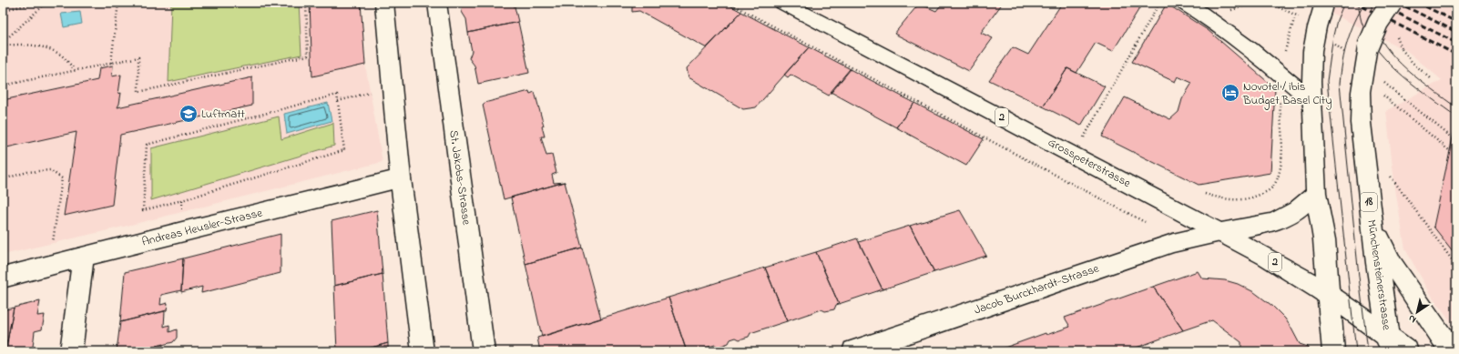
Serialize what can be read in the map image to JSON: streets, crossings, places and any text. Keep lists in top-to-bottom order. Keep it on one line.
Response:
{"streets":{"main road":["2","Grosspeterstrasse","St. Jakobs-Strasse","18","Andreas Heusler-Strasse","Münchensteinerstrasse","Jacob Burckhardt-Strasse"]},"crossings":[["2","Grosspeterstrasse"],["2","Münchensteinerstrasse"],["Grosspeterstrasse","Münchensteinerstrasse"],["Grosspeterstrasse","Jacob Burckhardt-Strasse"]],"places":{"hotel":["Novotel / ibis Budget Basel City"],"school or university":["Luftmatt"]},"north":"bottom left"}
